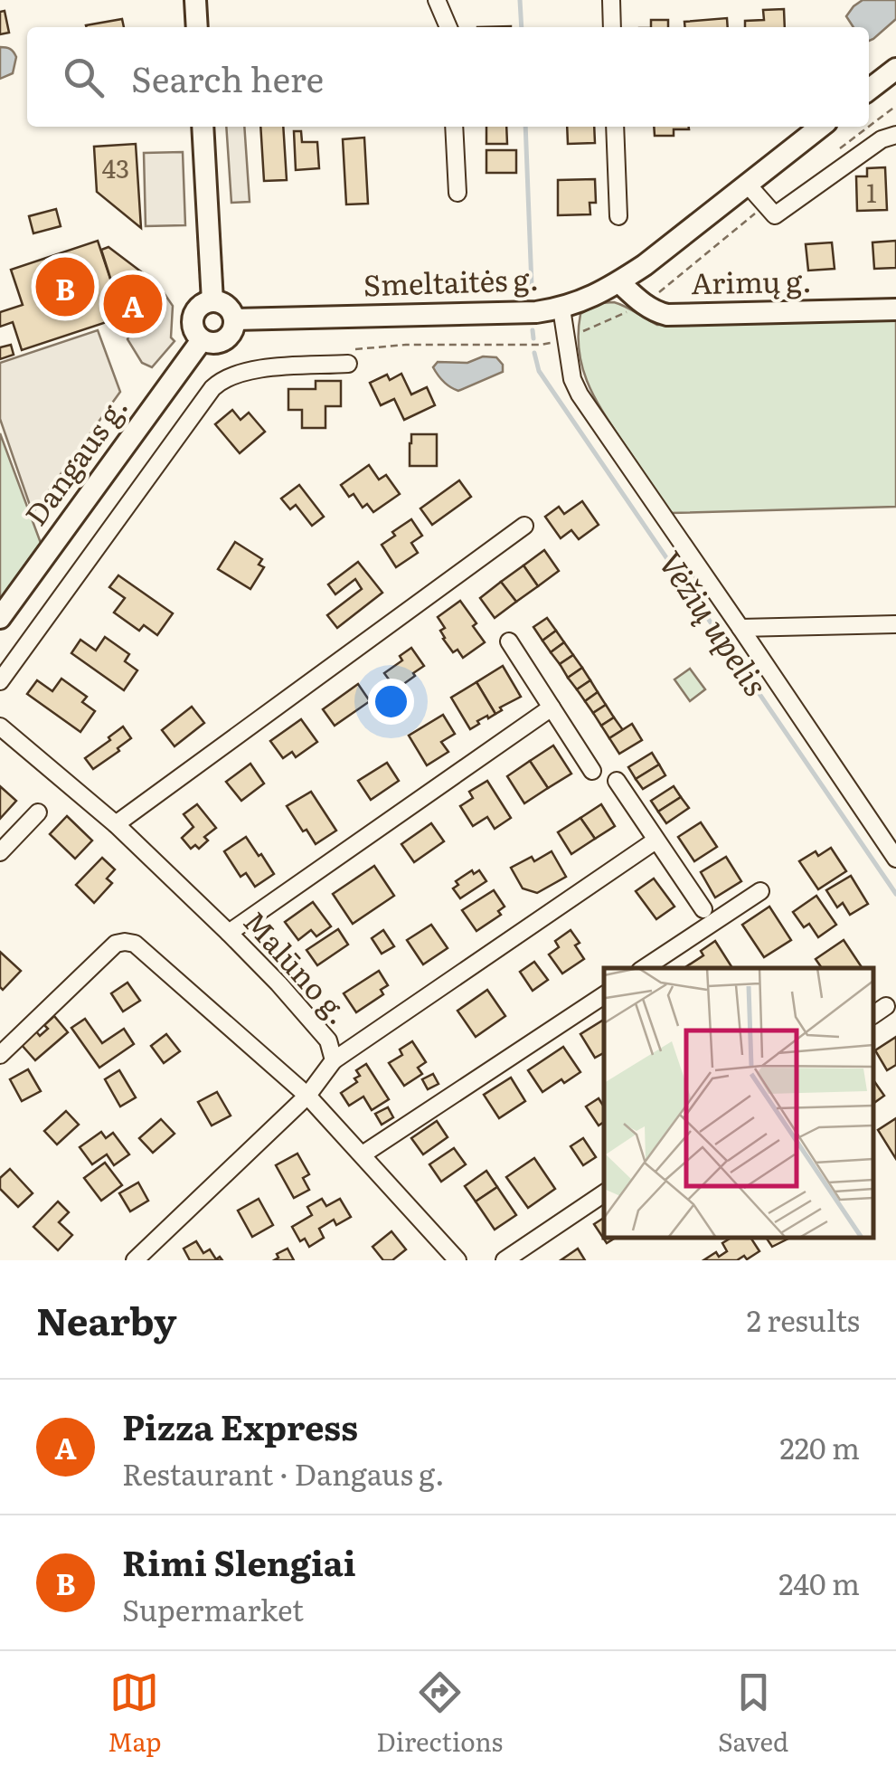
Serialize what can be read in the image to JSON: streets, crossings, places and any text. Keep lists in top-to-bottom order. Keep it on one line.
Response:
{"streets":{"main road":["Smeltaitės g.","Arimų g.","Dangaus g."],"street":["Malūno g."]},"crossings":[["Smeltaitės g.","Arimų g."],["Smeltaitės g.","Dangaus g."]],"water":["Vėžių upelis"],"house_numbers":["43","1"],"page":{"search":"Search here","pins":["B","A"],"heading":["Nearby","2 results"],"list":[{"mark":"A","name":"Pizza Express","note":"Restaurant · Dangaus g.","value":"220 m"},{"mark":"B","name":"Rimi Slengiai","note":"Supermarket","value":"240 m"}],"nav":["Map","Directions","Saved"]}}
